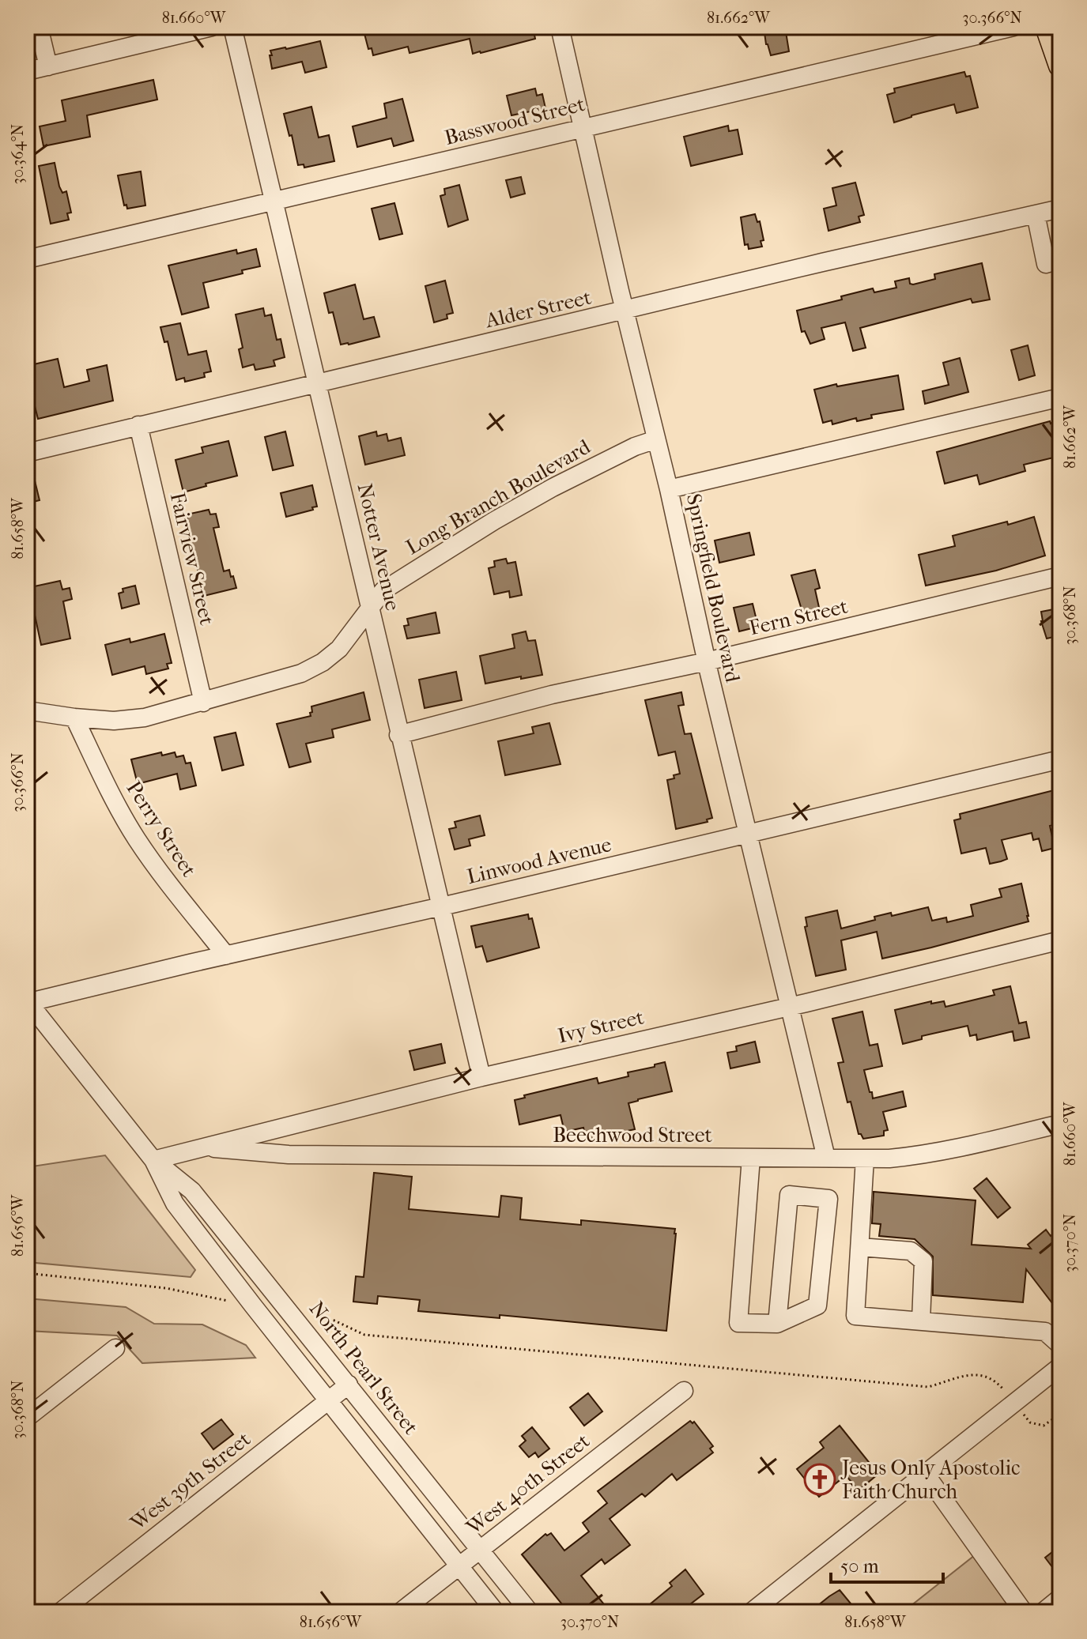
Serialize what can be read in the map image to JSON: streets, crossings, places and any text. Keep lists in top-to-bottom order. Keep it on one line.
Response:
{"streets":{"street":["Basswood Street","Alder Street","Long Branch Boulevard","Notter Avenue","Fairview Street","Springfield Boulevard","Fern Street","Perry Street","Linwood Avenue","Ivy Street","Beechwood Street","North Pearl Street","West 39th Street","West 40th Street"]},"crossings":[["Basswood Street","Notter Avenue"],["Basswood Street","Springfield Boulevard"],["Alder Street","Notter Avenue"],["Alder Street","Fairview Street"],["Alder Street","Springfield Boulevard"],["Long Branch Boulevard","Notter Avenue"],["Long Branch Boulevard","Fairview Street"],["Long Branch Boulevard","Springfield Boulevard"],["Long Branch Boulevard","Perry Street"],["Notter Avenue","Fern Street"],["Notter Avenue","Linwood Avenue"],["Notter Avenue","Ivy Street"],["Springfield Boulevard","Fern Street"],["Springfield Boulevard","Linwood Avenue"],["Springfield Boulevard","Ivy Street"],["Springfield Boulevard","Beechwood Street"],["Perry Street","Linwood Avenue"],["Linwood Avenue","North Pearl Street"],["Ivy Street","Beechwood Street"],["Ivy Street","North Pearl Street"],["North Pearl Street","West 39th Street"],["North Pearl Street","West 40th Street"]],"places":{"church":["Jesus Only Apostolic Faith Church"]},"scale_bar":"50 m","coordinates":["81.660°W","81.662°W","30.366°N","30.364°N","81.658°W","30.368°N","81.656°W","30.370°N"]}
